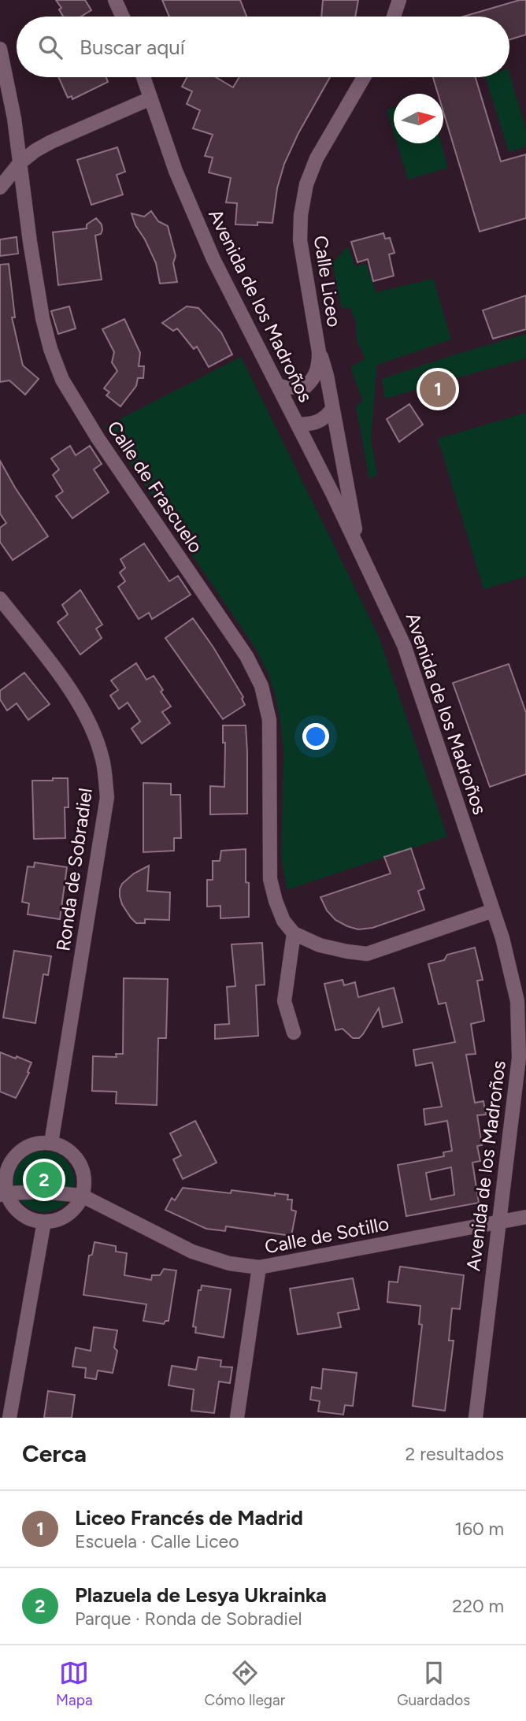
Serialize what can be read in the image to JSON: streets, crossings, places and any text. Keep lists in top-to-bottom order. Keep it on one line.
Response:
{"streets":{"street":["Calle Liceo","Avenida de los Madroños","Calle de Frascuelo","Ronda de Sobradiel","Calle de Sotillo"]},"crossings":[["Calle Liceo","Avenida de los Madroños"],["Avenida de los Madroños","Calle de Sotillo"]],"north":"right","page":{"search":"Buscar aquí","pins":["1","2"],"heading":["Cerca","2 resultados"],"list":[{"mark":"1","name":"Liceo Francés de Madrid","note":"Escuela · Calle Liceo","value":"160 m"},{"mark":"2","name":"Plazuela de Lesya Ukrainka","note":"Parque · Ronda de Sobradiel","value":"220 m"}],"nav":["Mapa","Cómo llegar","Guardados"]}}
